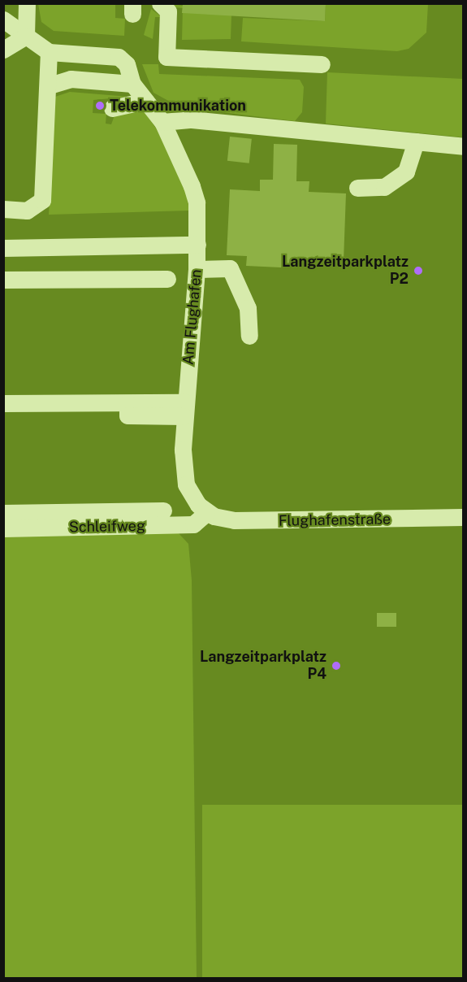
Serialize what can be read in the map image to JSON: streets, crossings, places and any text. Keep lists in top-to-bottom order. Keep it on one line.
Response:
{"streets":{"street":["Am Flughafen","Flughafenstraße","Schleifweg"]},"crossings":[["Am Flughafen","Flughafenstraße"],["Am Flughafen","Schleifweg"],["Flughafenstraße","Schleifweg"]],"places":["Telekommunikation","Langzeitparkplatz P2","Langzeitparkplatz P4"]}
